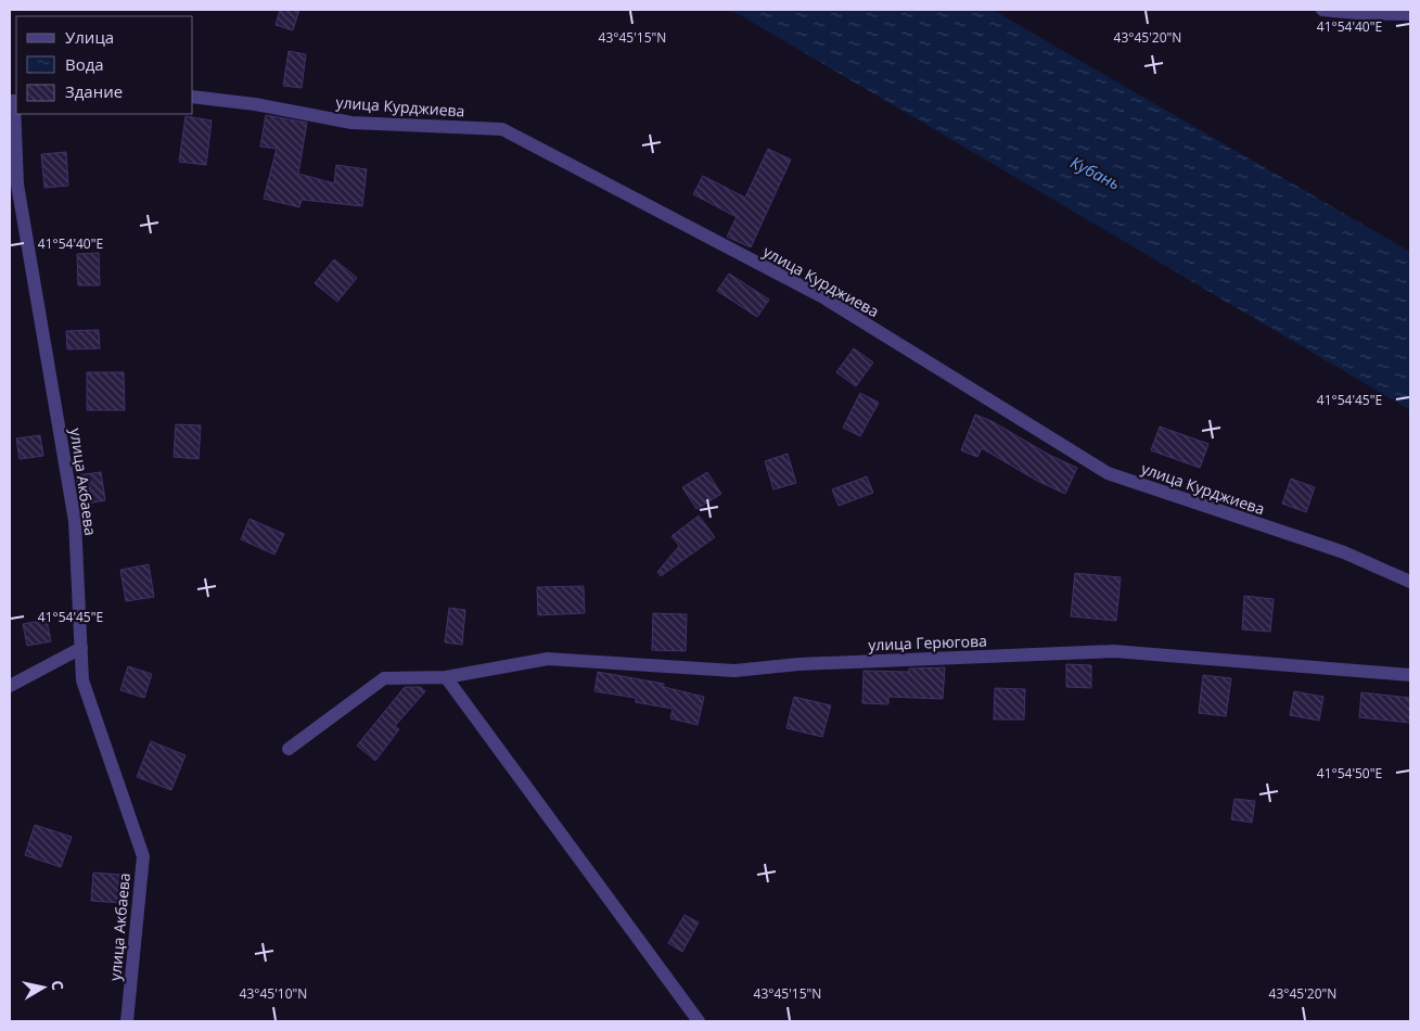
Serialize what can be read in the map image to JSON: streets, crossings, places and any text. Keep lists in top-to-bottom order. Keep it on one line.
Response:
{"streets":{"street":["улица Курджиева","улица Акбаева","улица Герюгова"]},"water":["Кубань"],"legend":["Улица","Вода","Здание"],"north":"right","coordinates":["41°54'40\"E","43°45'15\"N","43°45'20\"N","41°54'45\"E","41°54'50\"E","43°45'10\"N"]}
